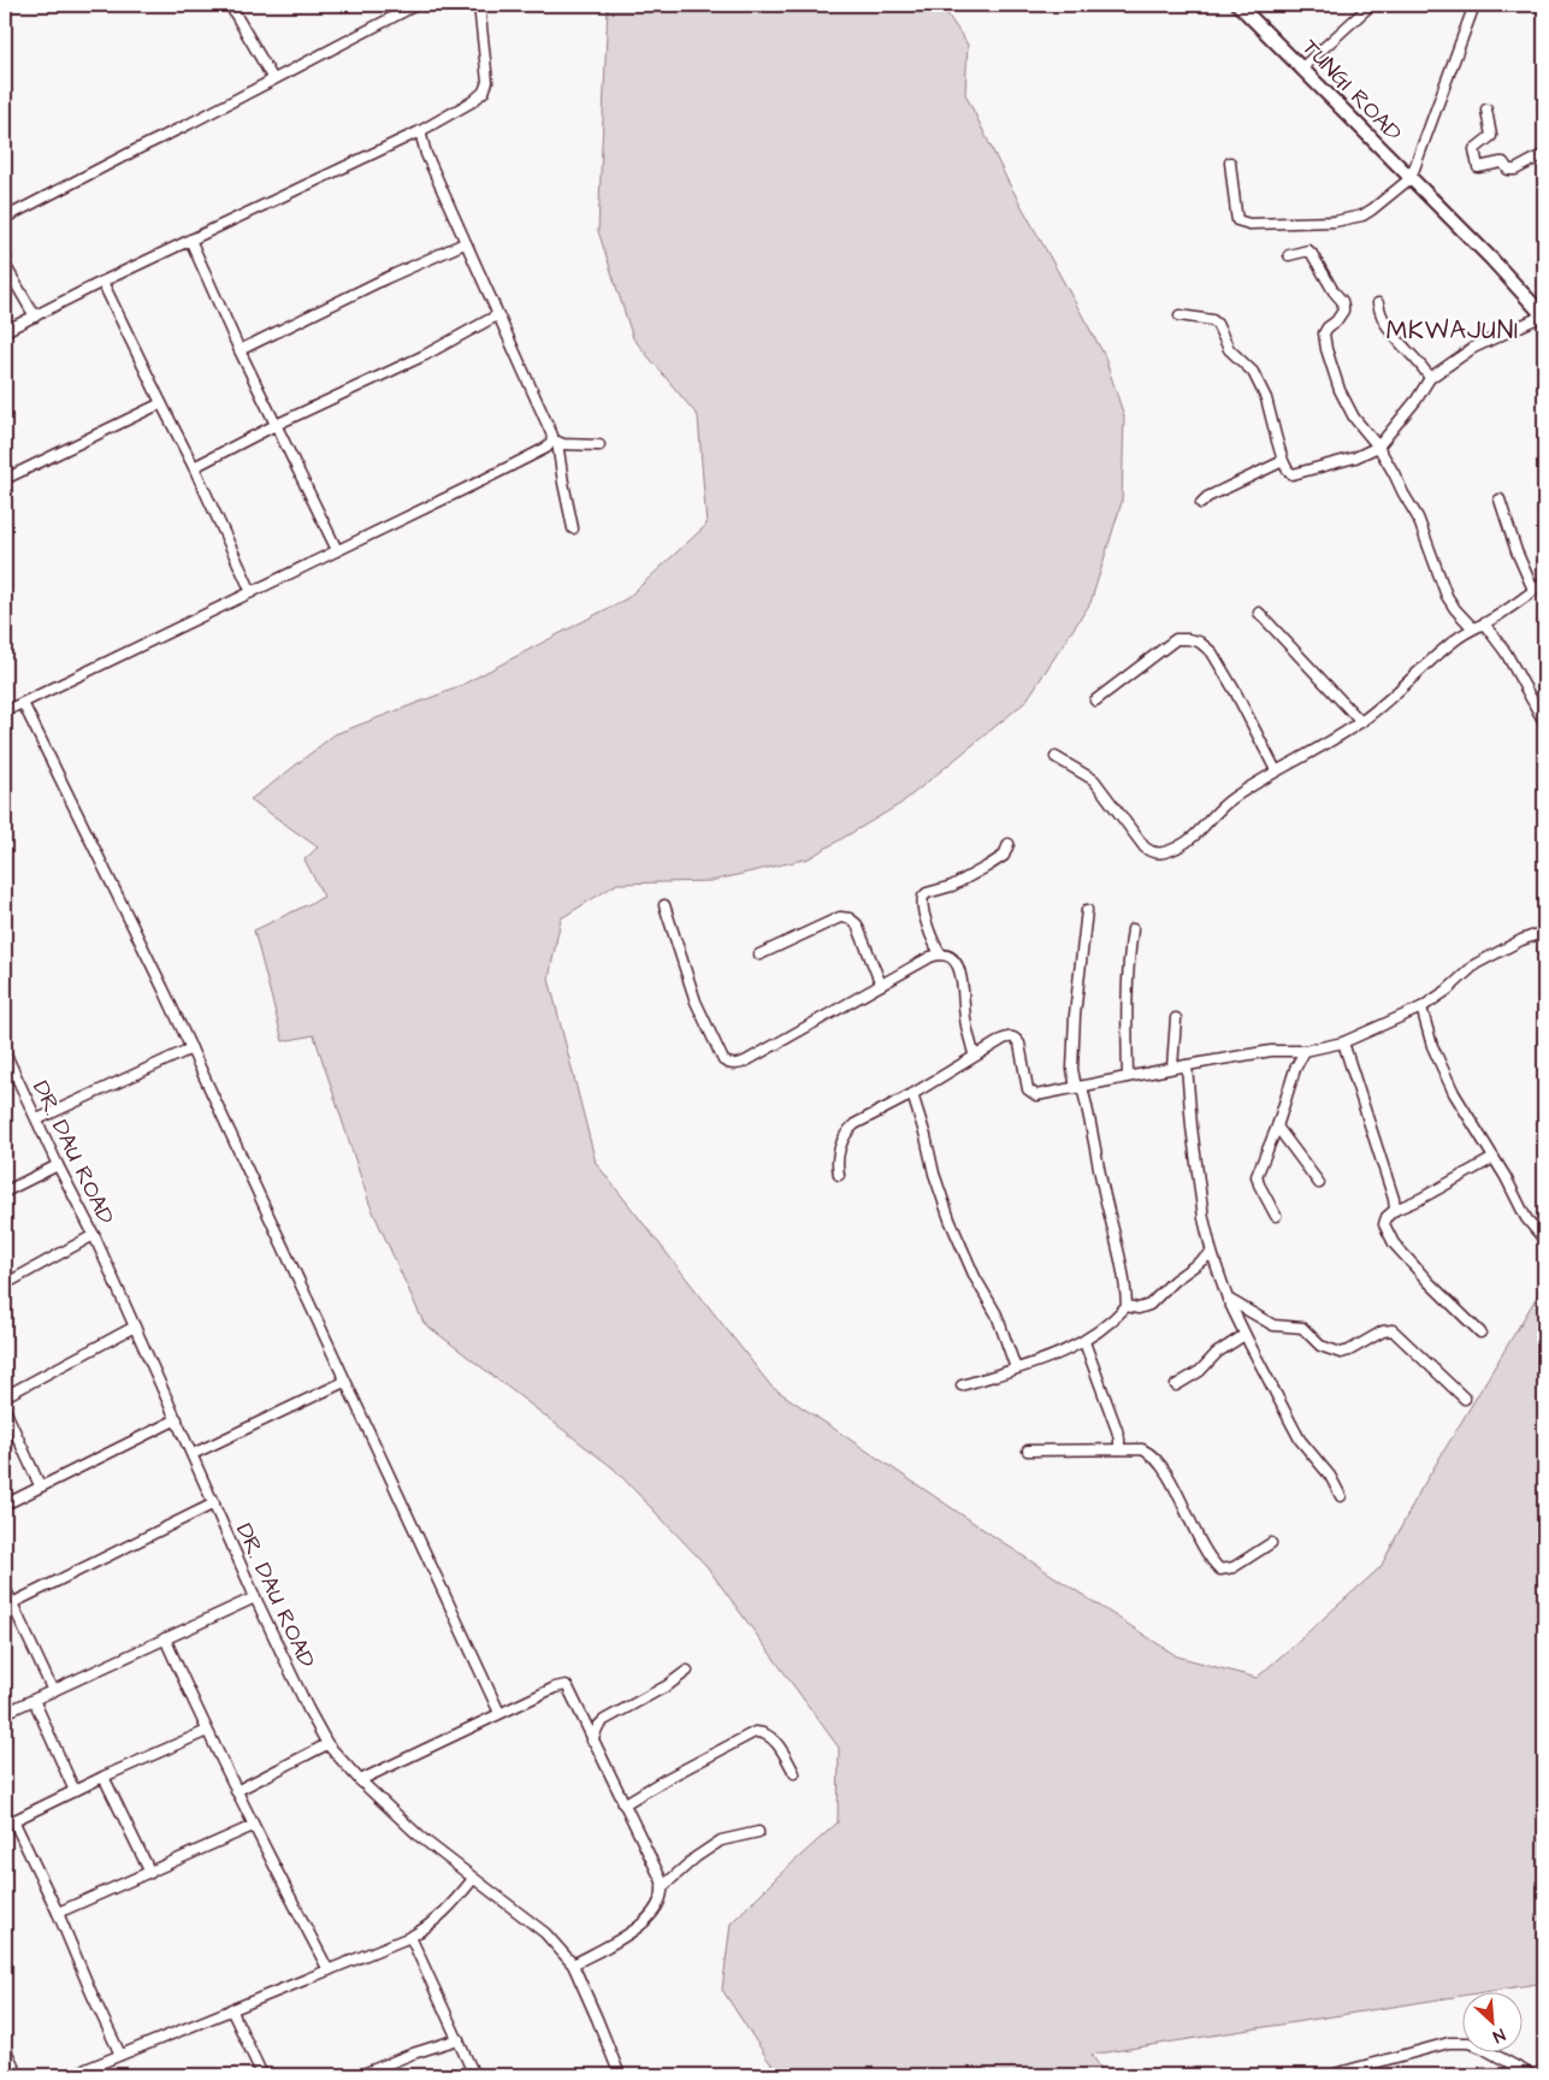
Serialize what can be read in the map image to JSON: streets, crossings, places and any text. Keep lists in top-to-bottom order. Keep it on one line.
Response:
{"streets":{"main road":["TUNGI ROAD"],"street":["DR. DAU ROAD"]},"districts":["MKWAJUNI"],"north":"bottom right"}
